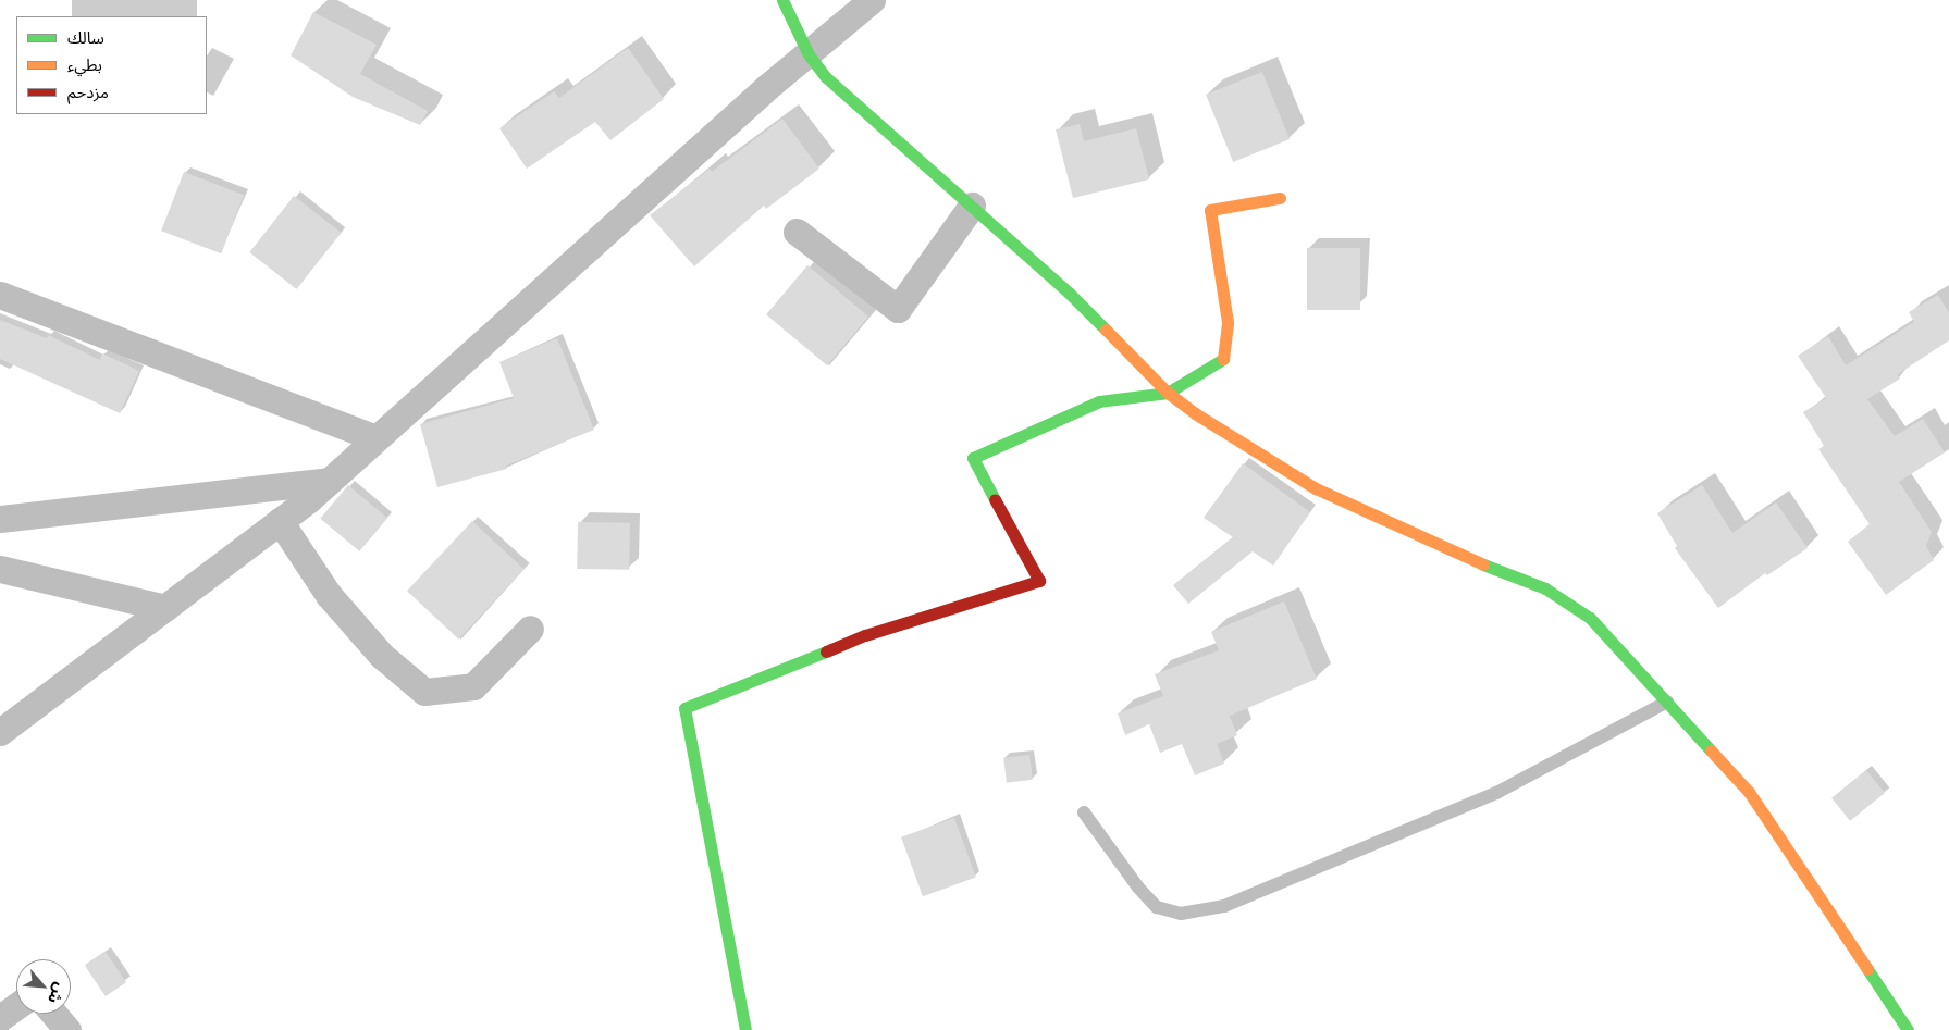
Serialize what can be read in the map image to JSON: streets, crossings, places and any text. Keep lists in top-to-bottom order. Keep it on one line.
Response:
{"legend":["سالك","بطيء","مزدحم"],"north":"bottom right"}
